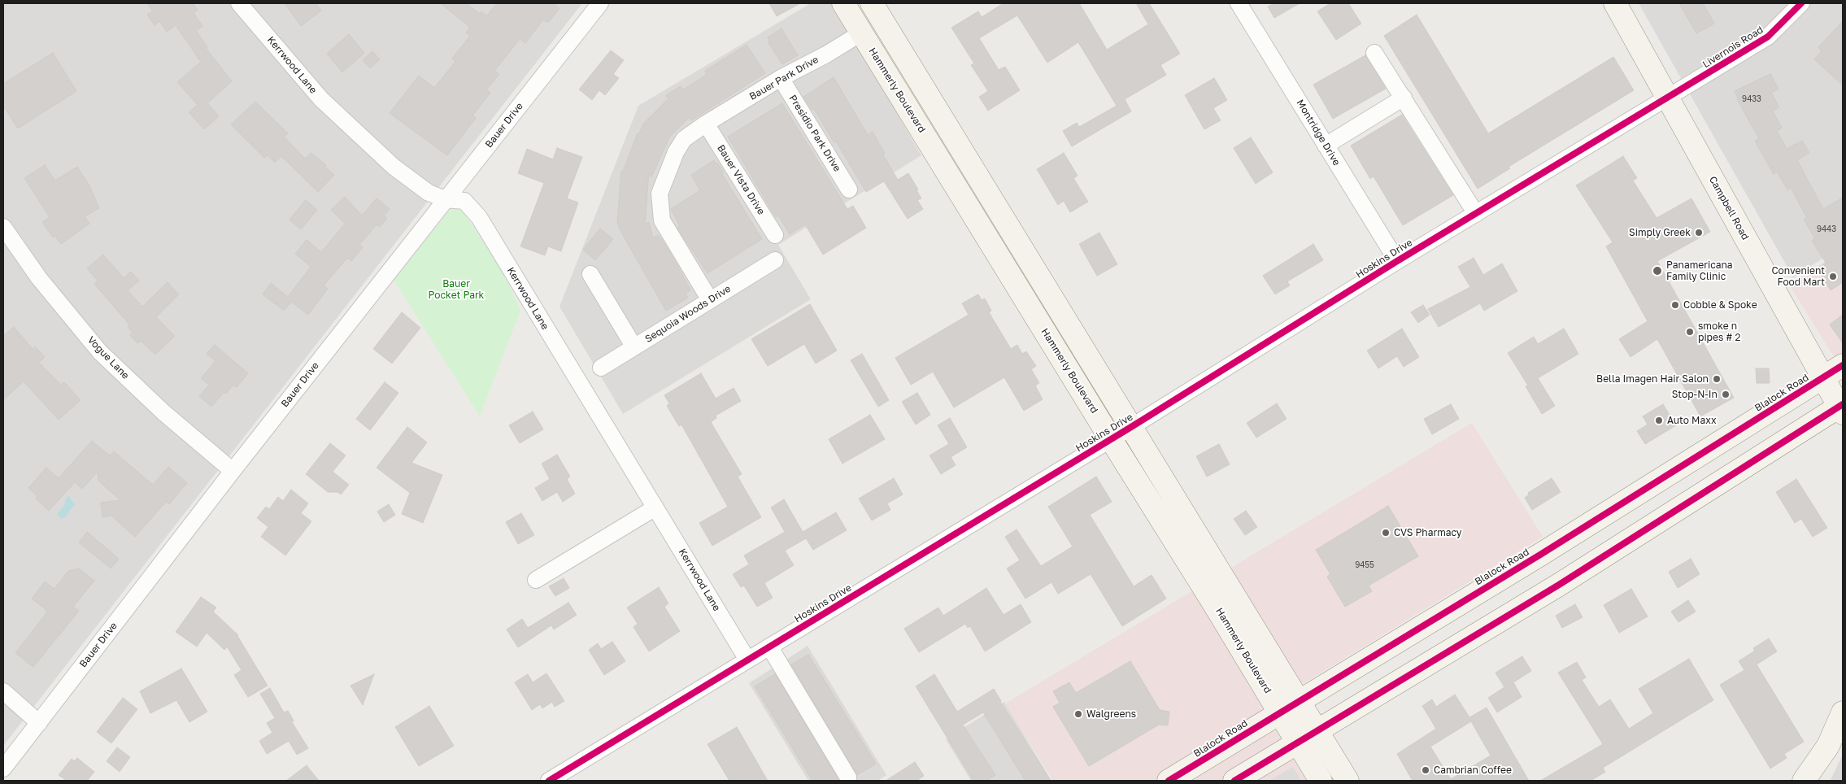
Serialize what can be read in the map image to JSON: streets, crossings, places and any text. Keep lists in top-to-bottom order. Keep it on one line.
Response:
{"streets":{"main road":["Hammerly Boulevard","Campbell Road","Blalock Road"],"street":["Livernois Road","Kerrwood Lane","Bauer Park Drive","Bauer Drive","Montridge Drive","Presidio Park Drive","Bauer Vista Drive","Hoskins Drive","Sequoia Woods Drive","Vogue Lane"]},"crossings":[["Livernois Road","Campbell Road"],["Livernois Road","Hoskins Drive"],["Kerrwood Lane","Bauer Drive"],["Kerrwood Lane","Hoskins Drive"],["Bauer Park Drive","Hammerly Boulevard"],["Bauer Park Drive","Presidio Park Drive"],["Bauer Park Drive","Bauer Vista Drive"],["Bauer Park Drive","Sequoia Woods Drive"],["Hammerly Boulevard","Hoskins Drive"],["Hammerly Boulevard","Blalock Road"],["Bauer Drive","Vogue Lane"],["Montridge Drive","Hoskins Drive"],["Campbell Road","Hoskins Drive"],["Campbell Road","Blalock Road"]],"parks":["Bauer Pocket Park"],"places":["Simply Greek","Panamericana Family Clinic","Convenient Food Mart","Cobble & Spoke","smoke n pipes # 2","Bella Imagen Hair Salon","Stop-N-In","Auto Maxx","CVS Pharmacy","Walgreens","Cambrian Coffee"],"house_numbers":["9433","9443","9455"]}
